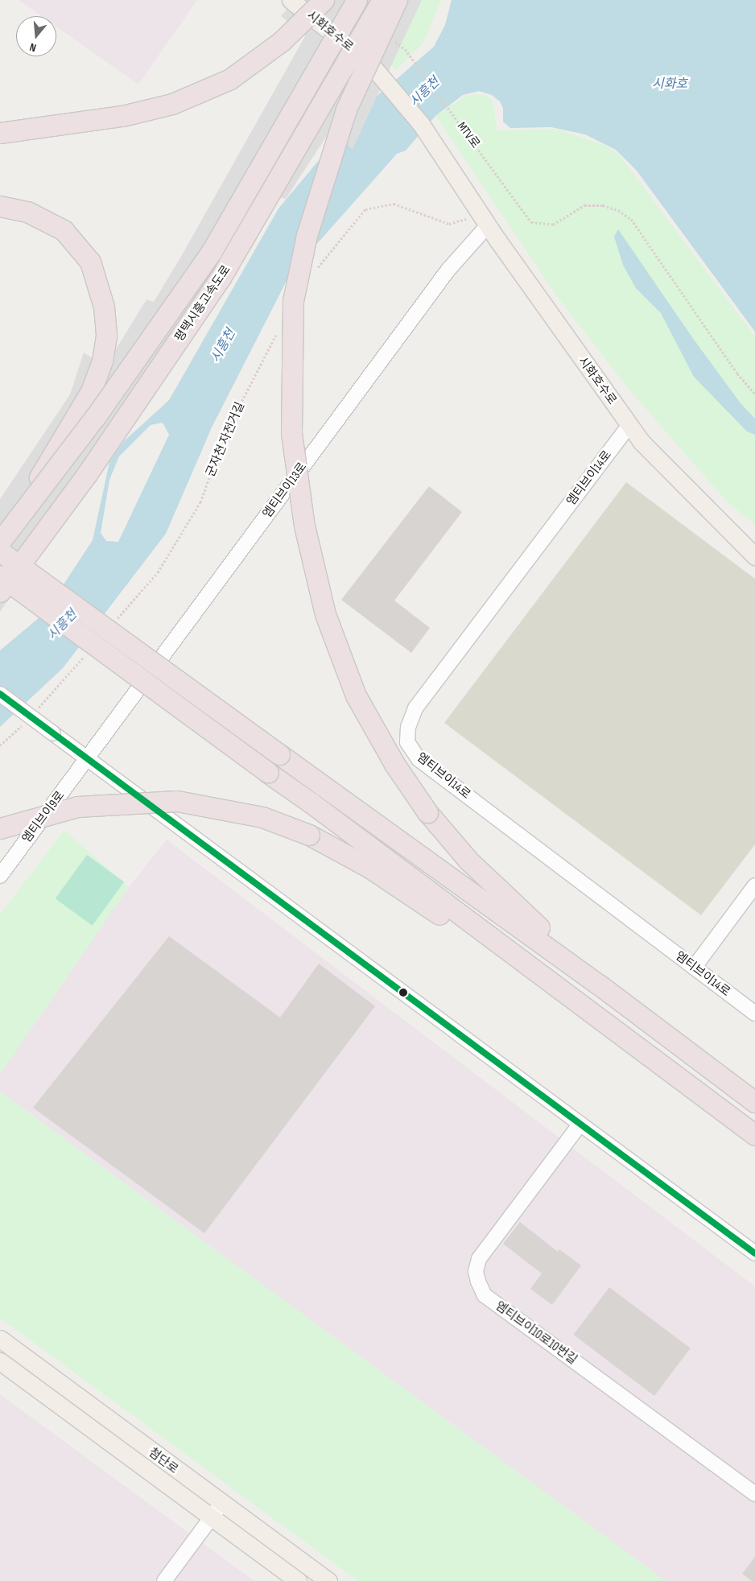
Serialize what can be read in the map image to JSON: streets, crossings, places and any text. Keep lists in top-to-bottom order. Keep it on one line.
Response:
{"streets":{"highway":["평택시흥고속도로"],"main road":["시화호수로","첨단로"],"street":["엠티브이14로","엠티브이13로","엠티브이9로","엠티브이10로10번길"],"path":["MTV로","군자천 자전거길"]},"crossings":[["시화호수로","엠티브이14로"],["시화호수로","엠티브이13로"],["엠티브이13로","엠티브이9로"]],"water":["시화호","시흥천"],"north":"bottom"}
